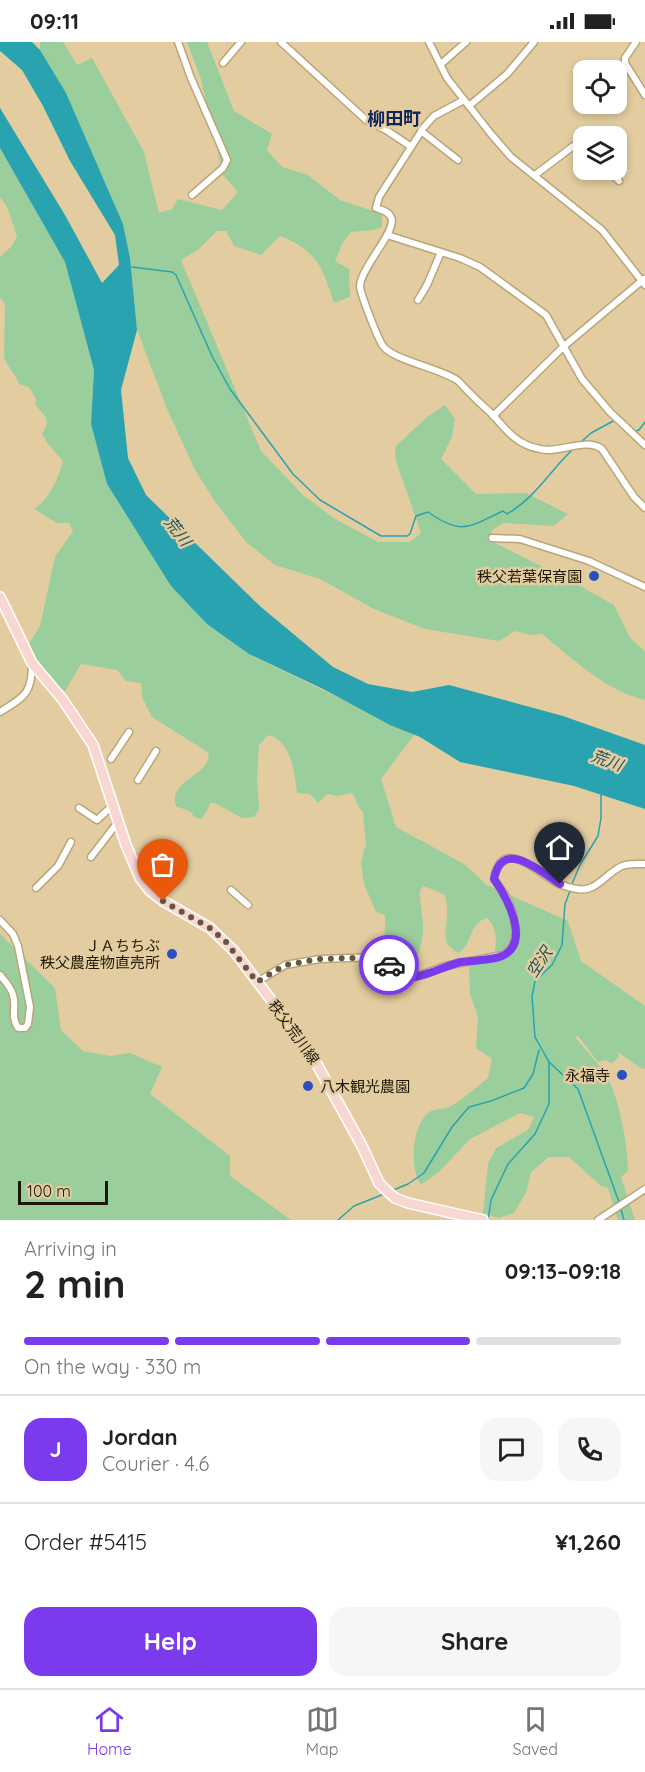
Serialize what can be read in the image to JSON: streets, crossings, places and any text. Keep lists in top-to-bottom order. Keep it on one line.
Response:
{"streets":{"main road":["秩父荒川線"]},"districts":["柳田町"],"water":["荒川","空沢"],"places":["秩父若葉保育園","ＪＡちちぶ 秩父農産物直売所","永福寺","八木観光農園"],"scale_bar":"100 m","page":{"status":"09:11","scale":"100 m","heading":["2 min","Arriving in","09:13–09:18"],"panel":["Jordan","Courier · 4.6","Order #5415","¥1,260"],"bar":"On the way · 330 m","round":"J","buttons":["Help","Share"],"tabs":["Home","Map","Saved"]}}
